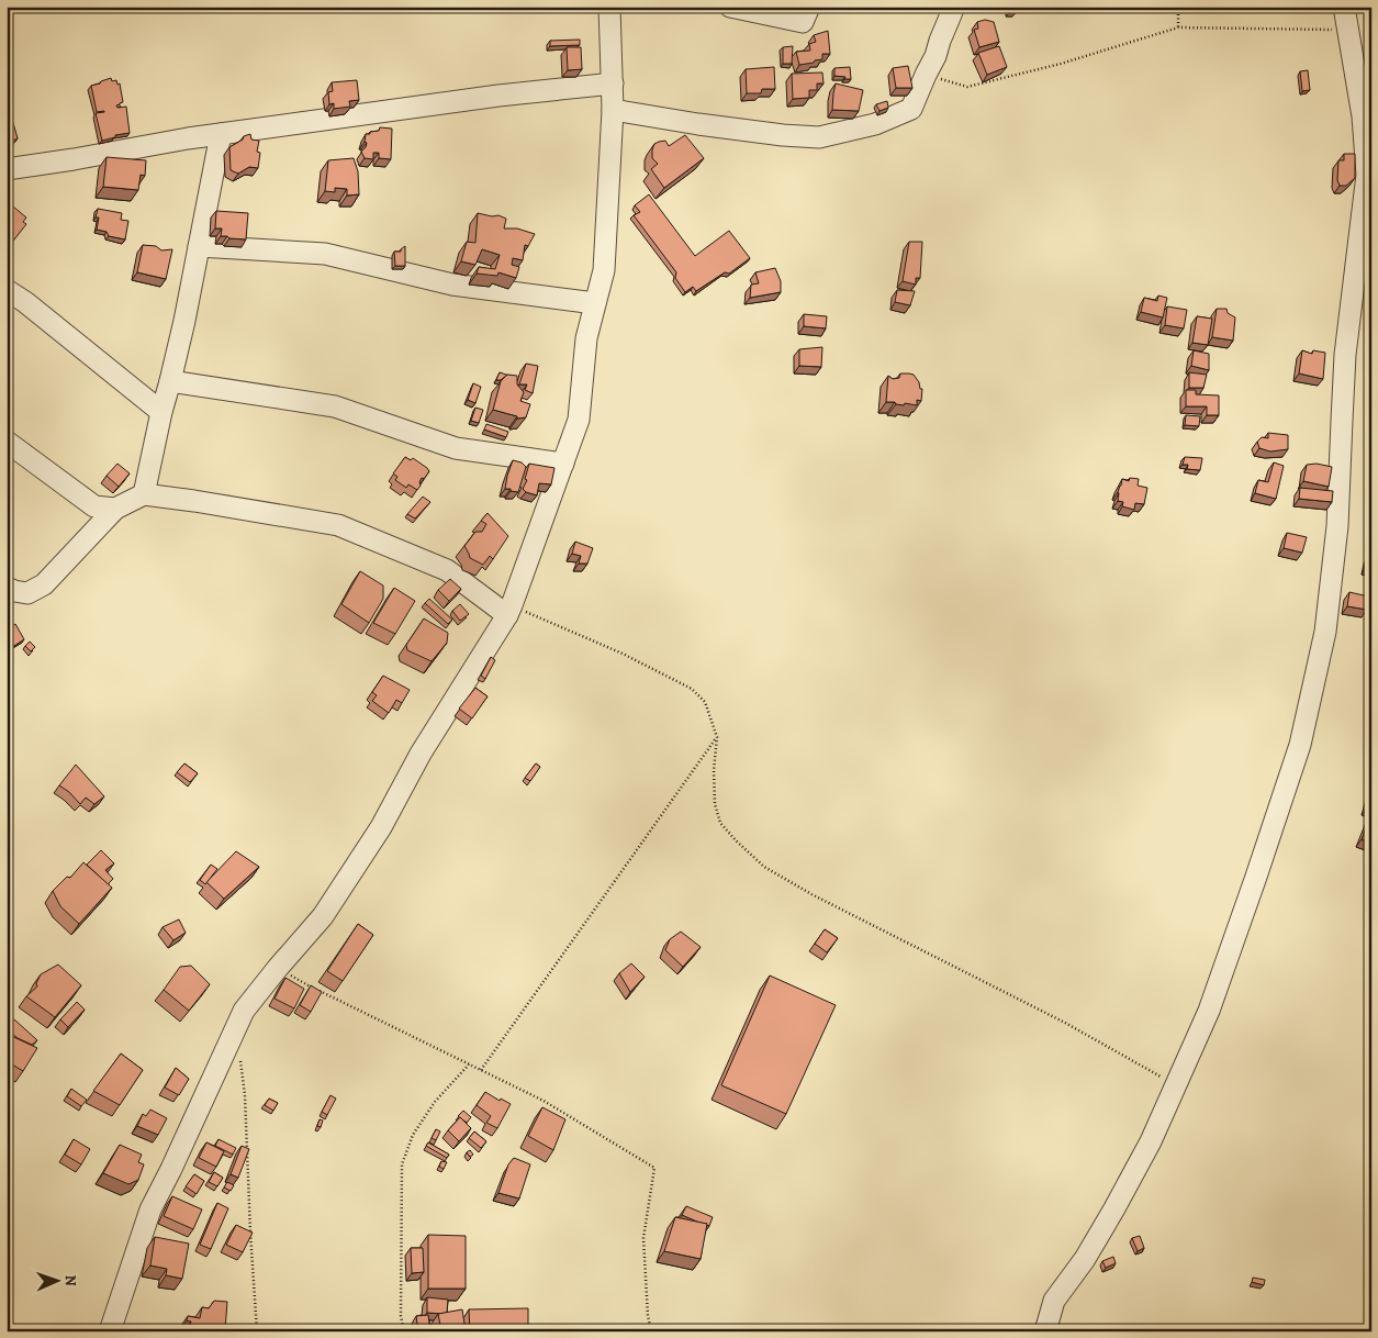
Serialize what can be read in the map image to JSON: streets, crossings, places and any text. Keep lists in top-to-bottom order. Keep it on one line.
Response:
{"north":"right"}
